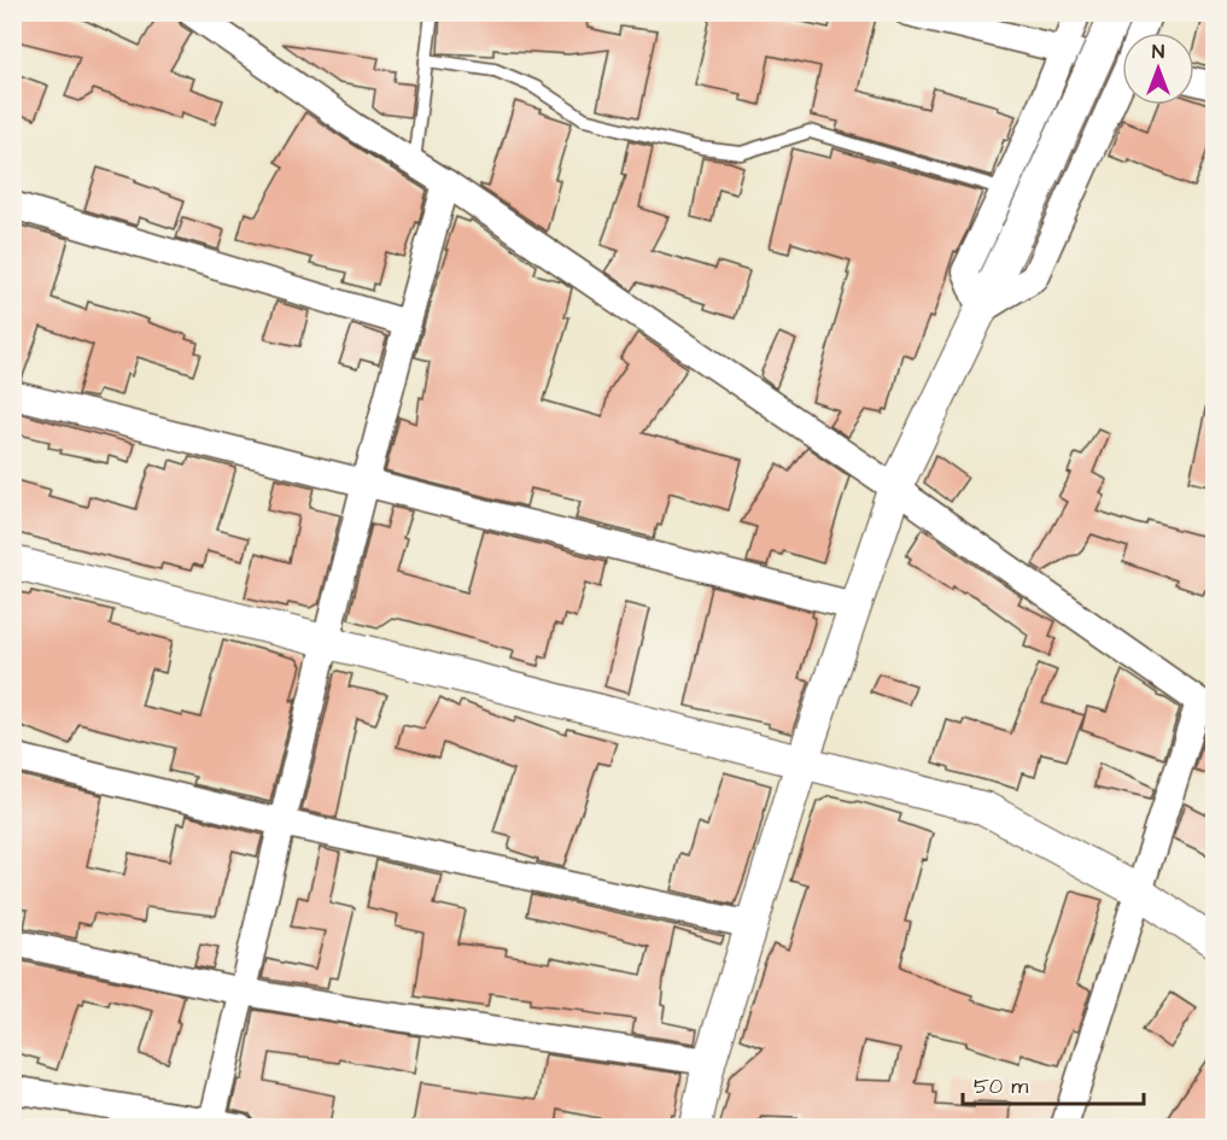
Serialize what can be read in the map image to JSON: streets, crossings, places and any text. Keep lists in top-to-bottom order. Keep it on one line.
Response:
{"scale_bar":"50 m","north":"top"}
